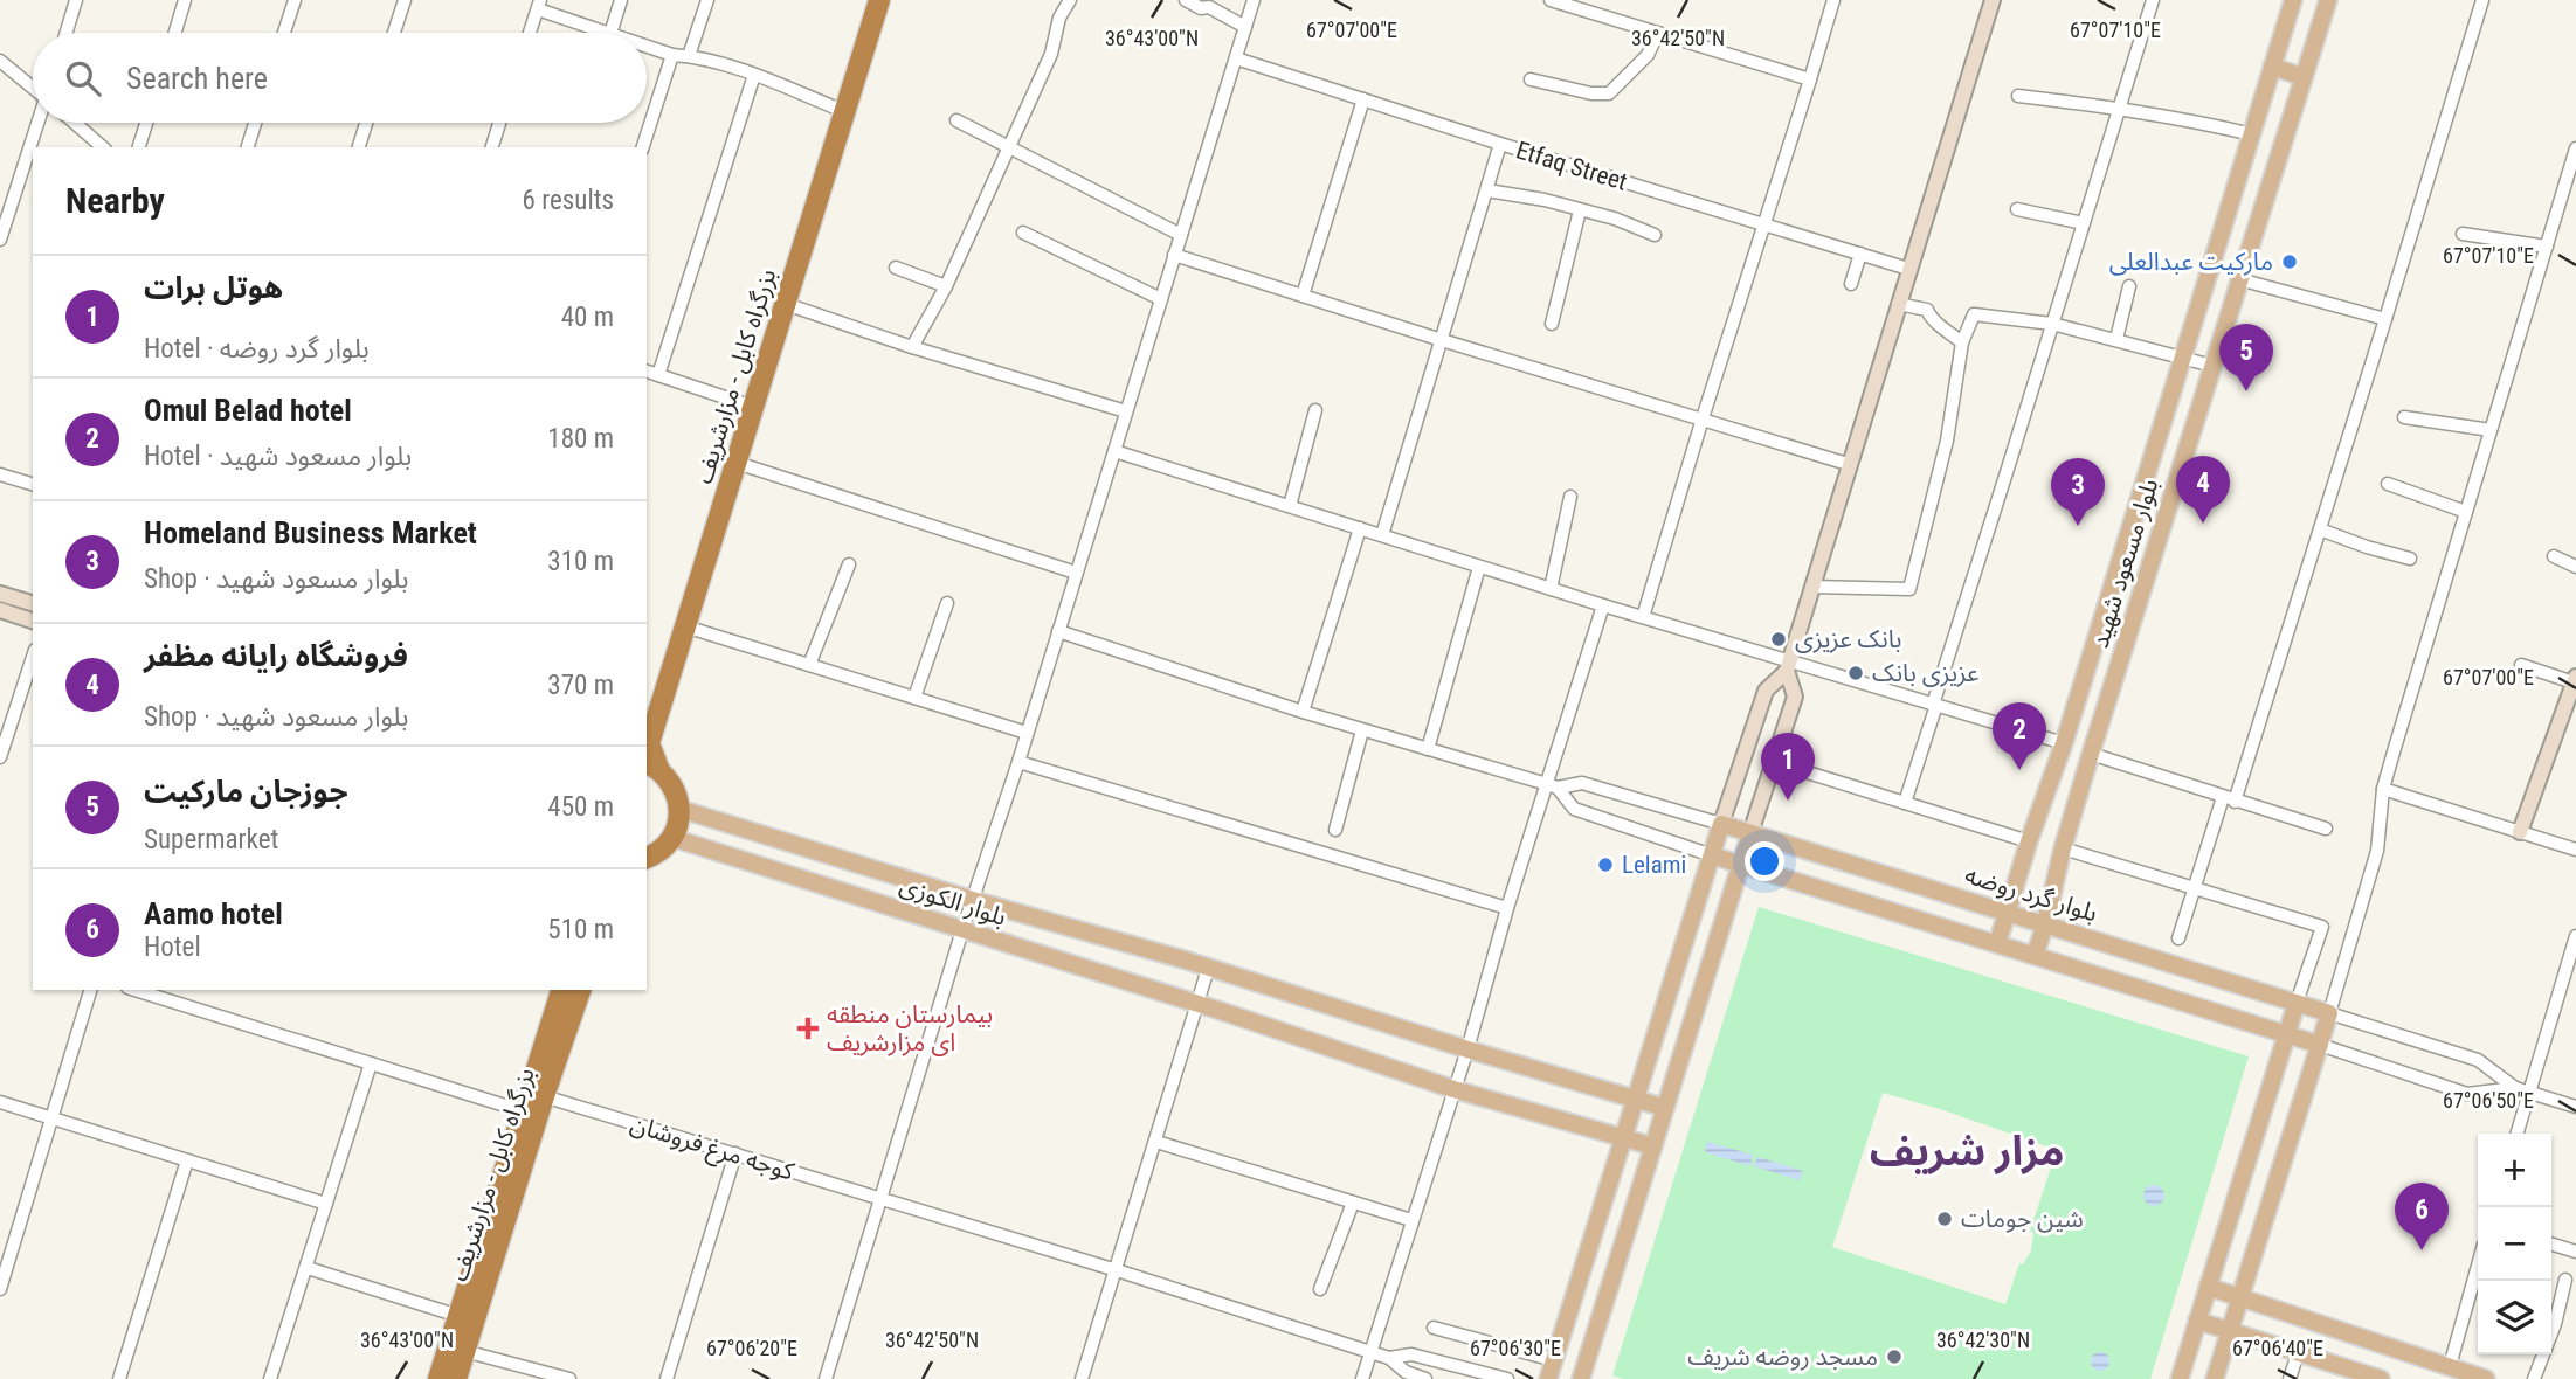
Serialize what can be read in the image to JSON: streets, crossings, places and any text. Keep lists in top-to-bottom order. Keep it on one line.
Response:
{"streets":{"highway":["بزرگراه کابل - مزارشریف"],"main road":["بلوار مسعود شهید","بلوار گرد روضه","بلوار الکوزی"],"street":["Etfaq Street","كوجه مرغ فروشان"]},"crossings":[["بزرگراه کابل - مزارشریف","كوجه مرغ فروشان"],["بلوار مسعود شهید","بلوار گرد روضه"]],"districts":["مزار شريف"],"places":{"other":["مارکیت عبدالعلی","بانک عزیزی","عزیزی بانک","Lelami","شین جومات","مسجد روضه شریف"],"health":["بیمارستان منطقه ای مزارشریف"]},"page":{"search":"Search here","heading":["Nearby","6 results"],"list":[{"mark":"1","name":"هوتل برات","note":"Hotel · بلوار گرد روضه","value":"40 m"},{"mark":"2","name":"Omul Belad hotel","note":"Hotel · بلوار مسعود شهید","value":"180 m"},{"mark":"3","name":"Homeland Business Market","note":"Shop · بلوار مسعود شهید","value":"310 m"},{"mark":"4","name":"فروشگاه رایانه مظفر","note":"Shop · بلوار مسعود شهید","value":"370 m"},{"mark":"5","name":"جوزجان مارکیت","note":"Supermarket","value":"450 m"},{"mark":"6","name":"Aamo hotel","note":"Hotel","value":"510 m"}],"pins":["5","4","3","2","1","6"],"map_buttons":["+","−"]},"coordinates":["67°07'00\"E","67°07'10\"E","36°43'00\"N","36°42'50\"N","67°06'50\"E","36°42'30\"N","67°06'20\"E","67°06'30\"E","67°06'40\"E"]}
